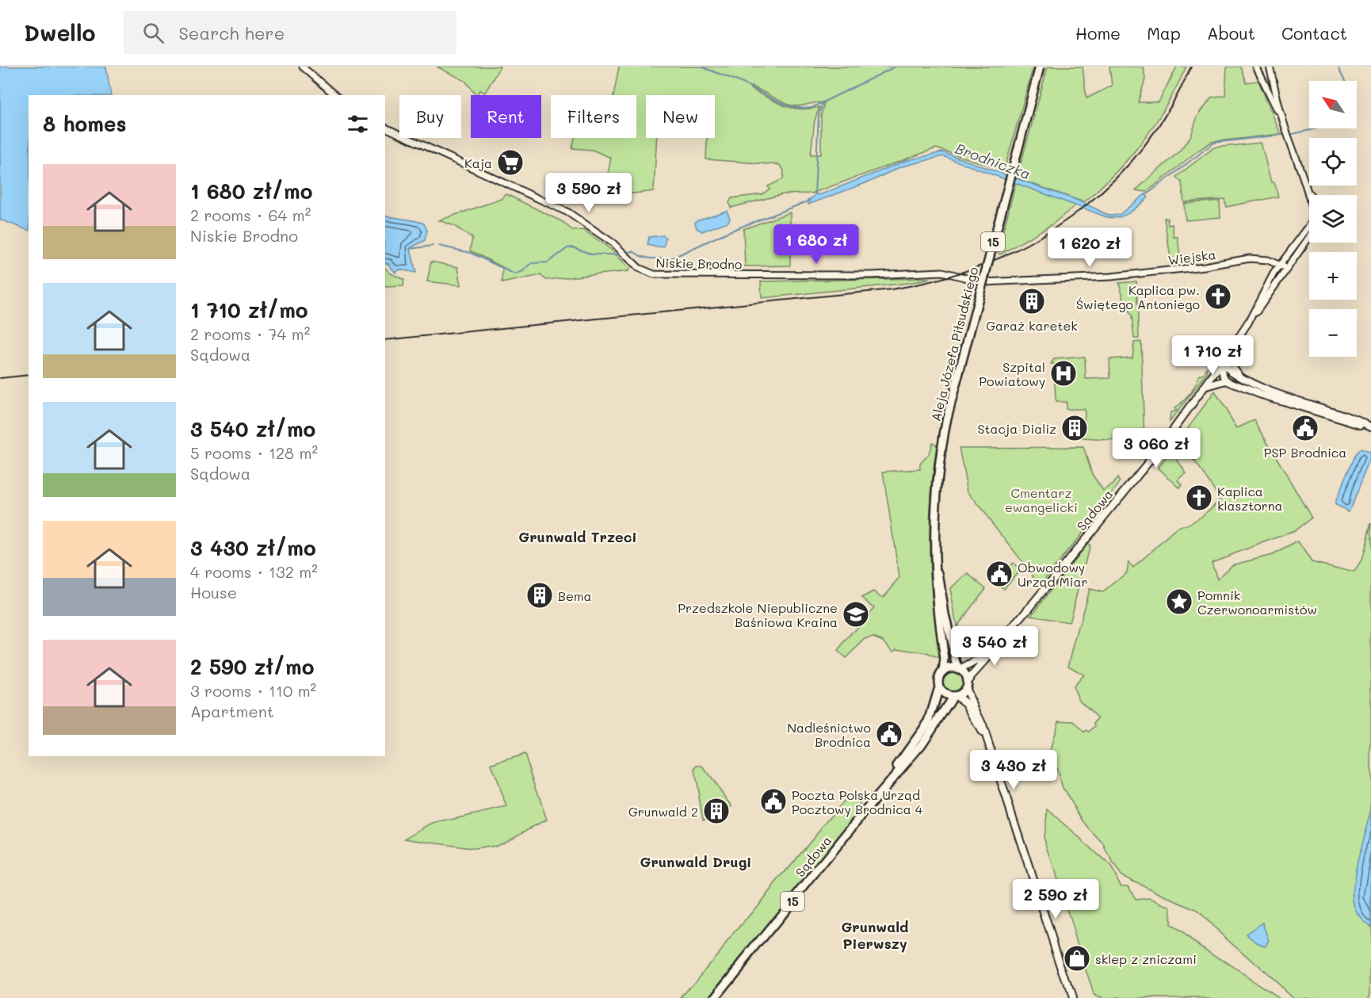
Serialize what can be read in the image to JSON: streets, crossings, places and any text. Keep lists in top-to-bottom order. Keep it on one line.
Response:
{"streets":{"main road":["15","Aleja Józefa Piłsudskiego","Sądowa"],"street":["Wiejska","Niskie Brodno"]},"crossings":[["15","Aleja Józefa Piłsudskiego"],["15","Sądowa"],["Wiejska","Niskie Brodno"],["Wiejska","Sądowa"],["Aleja Józefa Piłsudskiego","Sądowa"]],"districts":["Grunwald Trzeci","Grunwald Drugi","Grunwald Pierwszy"],"water":["Brodniczka"],"parks":["Cmentarz ewangelicki"],"places":{"supermarket":["Kaja"],"church":["Kaplica pw. Świętego Antoniego","Kaplica klasztorna"],"building":["Garaż karetek","Stacja Dializ","Bema","Grunwald 2"],"hospital":["Szpital Powiatowy"],"public building":["PSP Brodnica","Obwodowy Urząd Miar","Nadleśnictwo Brodnica","Poczta Polska Urząd Pocztowy Brodnica 4"],"place":["Pomnik Czerwonoarmistów"],"school or university":["Przedszkole Niepubliczne Baśniowa Kraina"],"shop":["sklep z zniczami"]},"north":"top left","page":{"header":"Dwello","search":"Search here","nav":["Home","Map","About","Contact"],"map_buttons":["+","−"],"chip":["Buy","Rent","Filters","New"],"heading":"8 homes","list":[{"name":"1 680 zł/mo","note":"2 rooms · 64 m² · Niskie Brodno"},{"name":"1 710 zł/mo","note":"2 rooms · 74 m² · Sądowa"},{"name":"3 540 zł/mo","note":"5 rooms · 128 m² · Sądowa"},{"name":"3 430 zł/mo","note":"4 rooms · 132 m² · House"},{"name":"2 590 zł/mo","note":"3 rooms · 110 m² · Apartment"}],"price":["3 590 zł","1 680 zł","1 620 zł","1 710 zł","3 060 zł","3 540 zł","3 430 zł","2 590 zł"]}}
